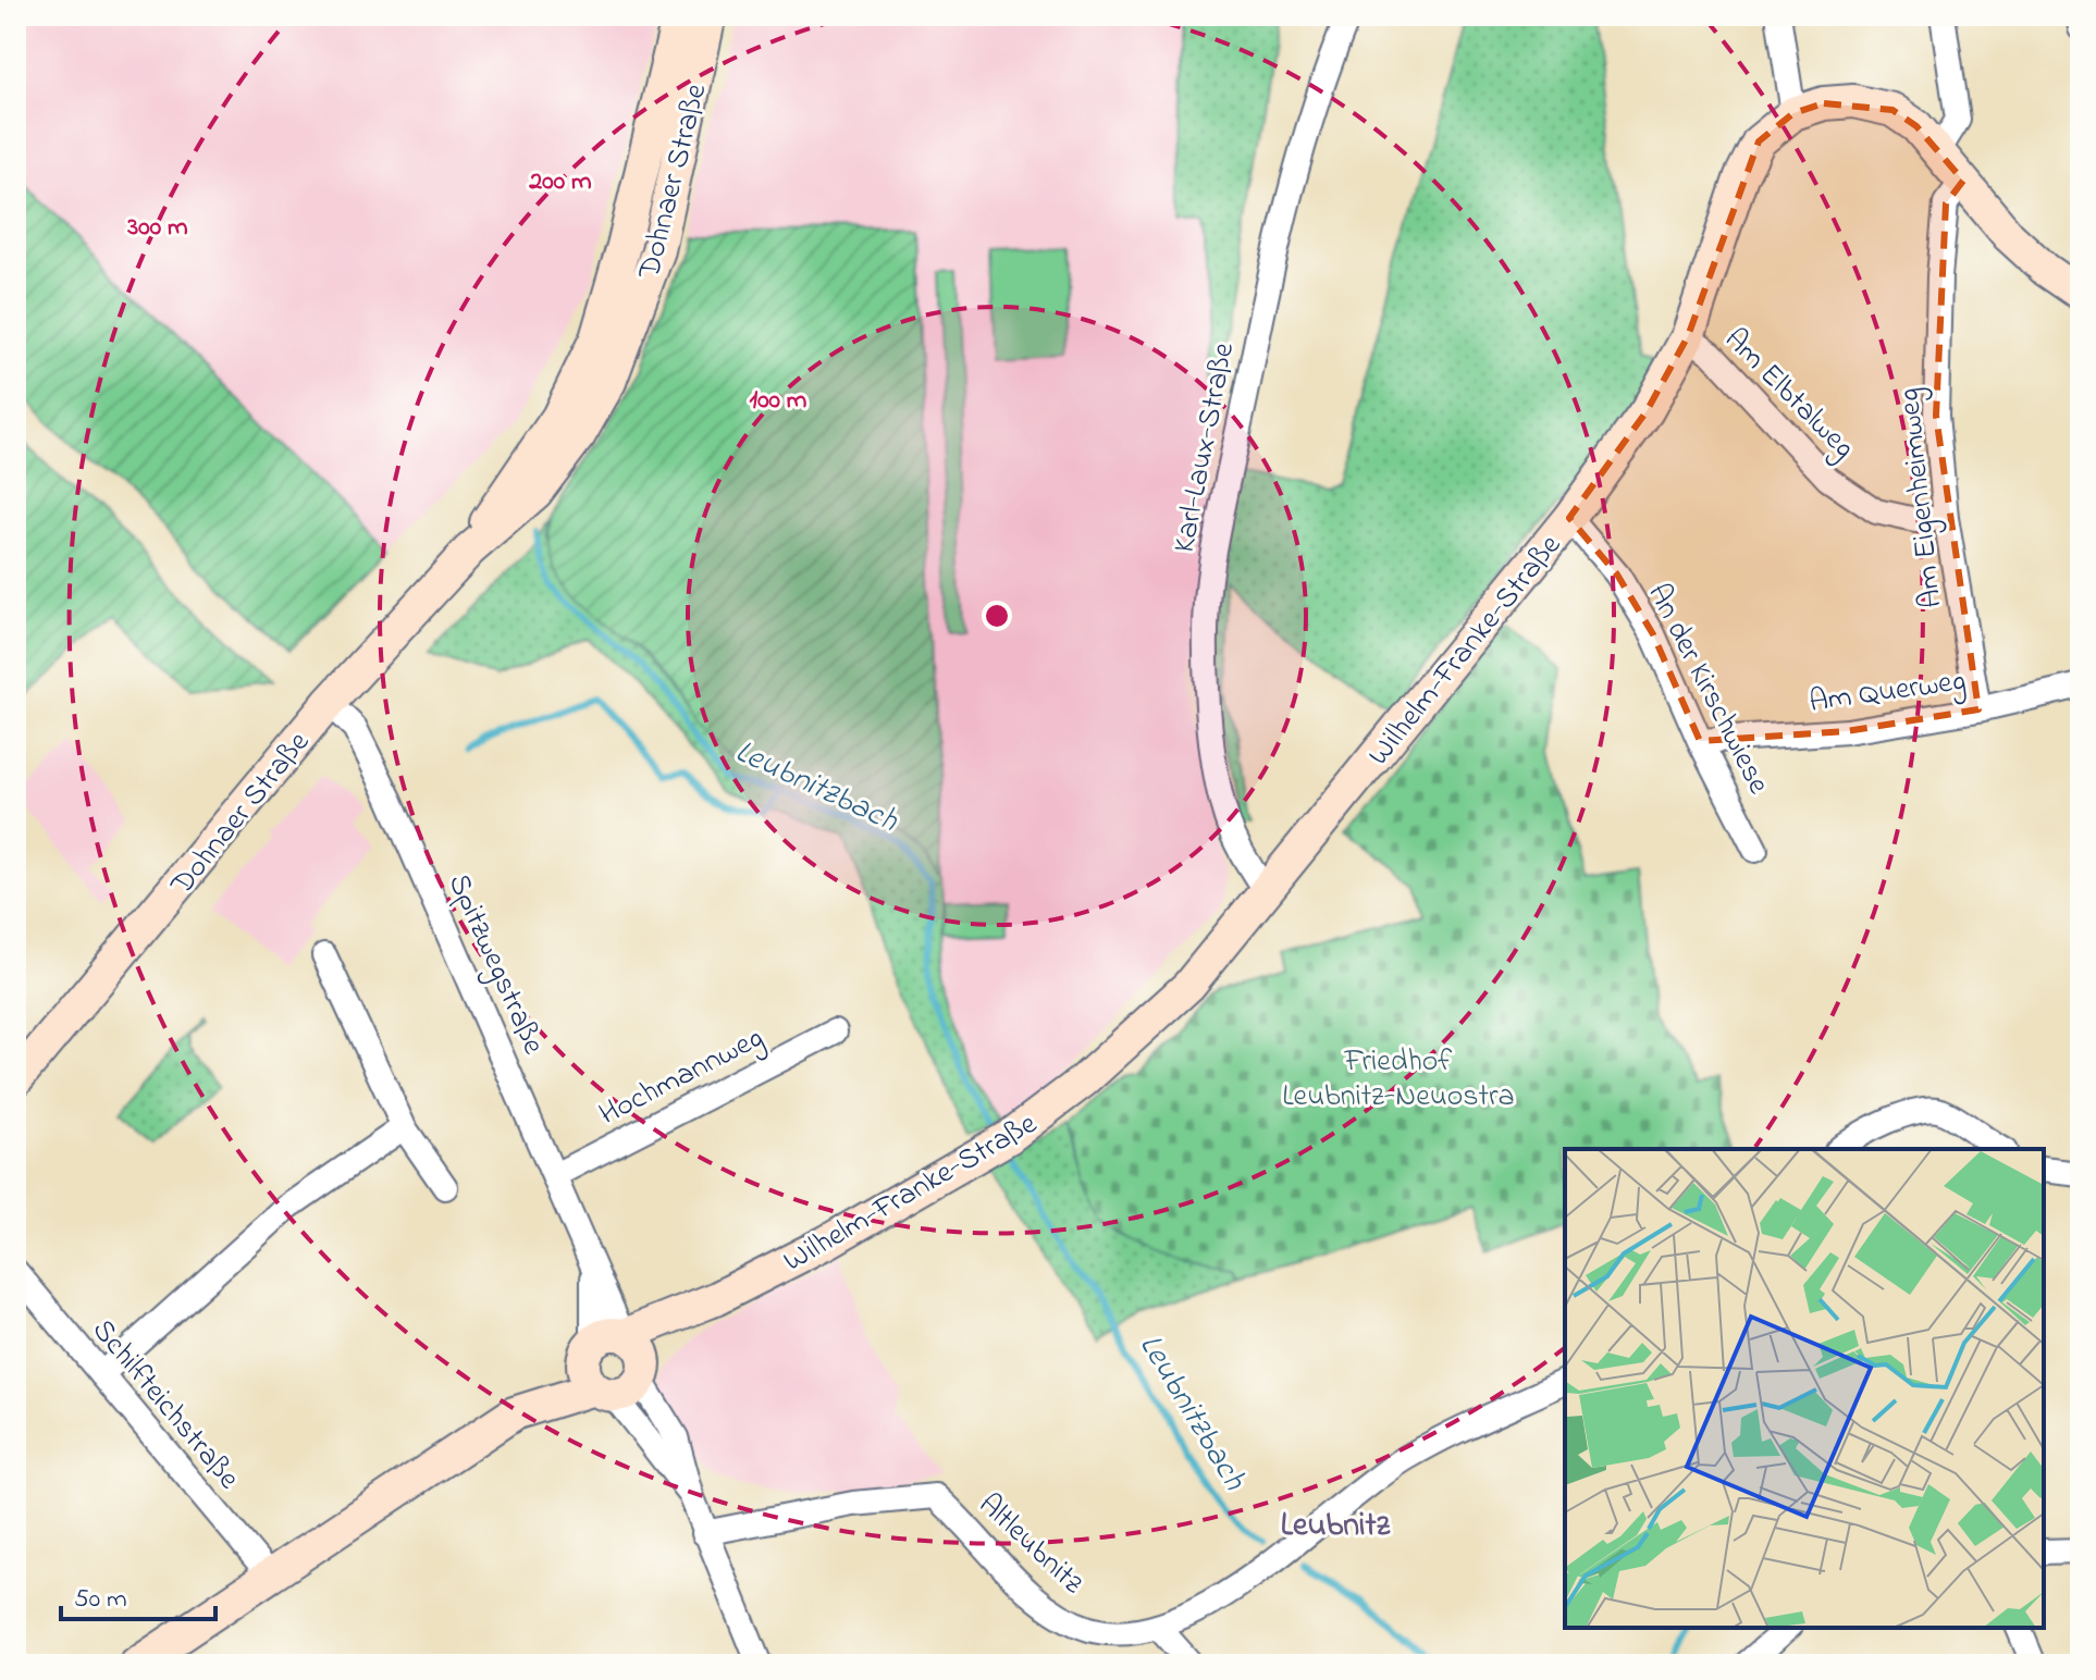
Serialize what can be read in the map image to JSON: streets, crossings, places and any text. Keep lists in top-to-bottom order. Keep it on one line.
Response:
{"streets":{"street":["Dohnaer Straße","Am Elbtalweg","Karl-Laux-Straße","Am Eigenheimweg","Wilhelm-Franke-Straße","An der Kirschwiese","Am Querweg","Spitzwegstraße","Hochmannweg","Schilfteichstraße","Altleubnitz"]},"crossings":[["Dohnaer Straße","Spitzwegstraße"],["Am Elbtalweg","Am Eigenheimweg"],["Am Elbtalweg","Wilhelm-Franke-Straße"],["Karl-Laux-Straße","Wilhelm-Franke-Straße"],["Am Eigenheimweg","Wilhelm-Franke-Straße"],["Am Eigenheimweg","Am Querweg"],["Wilhelm-Franke-Straße","An der Kirschwiese"],["Wilhelm-Franke-Straße","Spitzwegstraße"],["Wilhelm-Franke-Straße","Schilfteichstraße"],["An der Kirschwiese","Am Querweg"],["Spitzwegstraße","Hochmannweg"]],"districts":["Leubnitz"],"water":["Leubnitzbach"],"parks":["Friedhof Leubnitz-Neuostra"],"scale_bar":"50 m","rings":["200 m","300 m","100 m"]}
